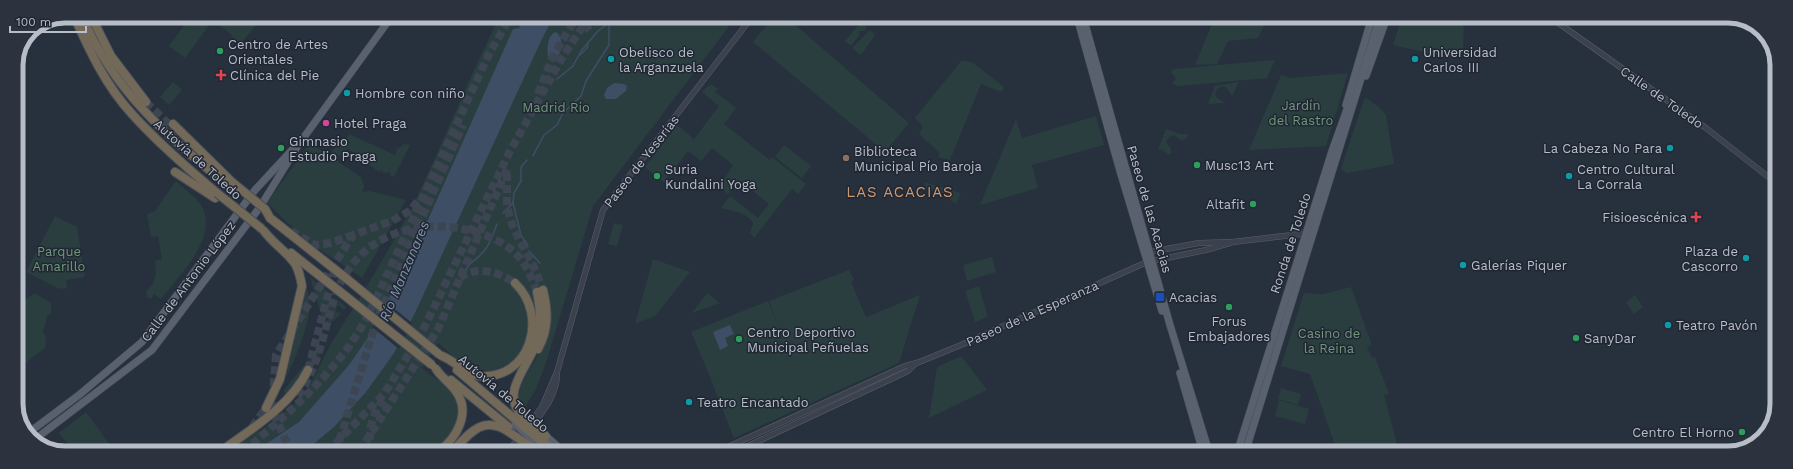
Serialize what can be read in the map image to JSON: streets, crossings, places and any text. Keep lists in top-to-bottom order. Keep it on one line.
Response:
{"streets":{"highway":["Autovía de Toledo"],"main road":["Paseo de las Acacias","Ronda de Toledo","Calle de Antonio López"],"street":["Calle de Toledo","Paseo de Yeserías","Paseo de la Esperanza"]},"crossings":[["Paseo de las Acacias","Paseo de la Esperanza"]],"districts":["LAS ACACIAS"],"water":["Río Manzanares"],"parks":["Jardín del Rastro","Madrid Río","Parque Amarillo","Casino de la Reina"],"places":{"other":["Centro de Artes Orientales","Obelisco de la Arganzuela","Universidad Carlos III","Hombre con niño","Hotel Praga","Gimnasio Estudio Praga","La Cabeza No Para","Biblioteca Municipal Pío Baroja","Musc13 Art","Suria Kundalini Yoga","Centro Cultural La Corrala","Altafit","Plaza de Cascorro","Galerías Piquer","Forus Embajadores","Teatro Pavón","SanyDar","Centro Deportivo Municipal Peñuelas","Teatro Encantado","Centro El Horno"],"health":["Clínica del Pie","Fisioescénica"],"transit":["Acacias"]},"scale_bar":"100 m"}
